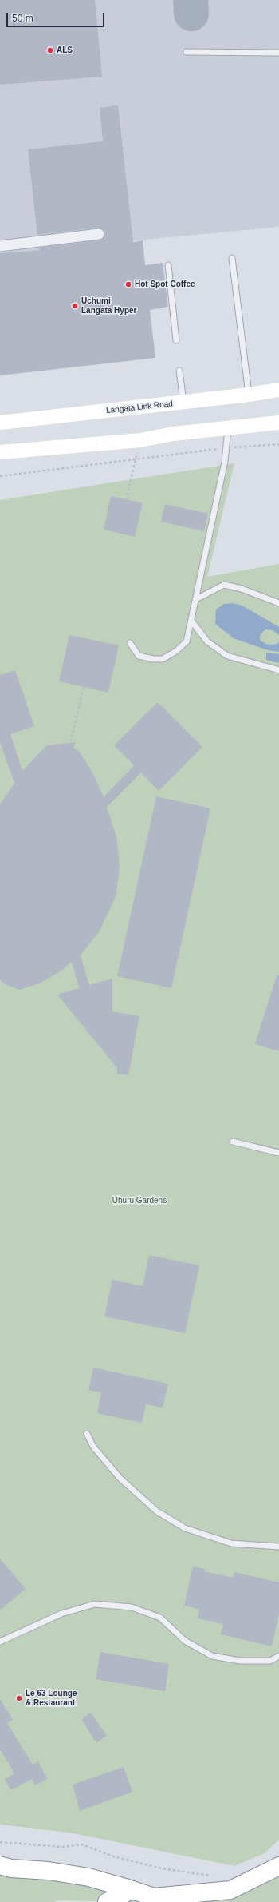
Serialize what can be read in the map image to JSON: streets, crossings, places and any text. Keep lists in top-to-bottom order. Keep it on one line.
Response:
{"streets":{"street":["Langata Link Road"]},"parks":["Uhuru Gardens"],"places":["ALS","Hot Spot Coffee","Uchumi Langata Hyper","Le 63 Lounge & Restaurant"],"scale_bar":"50 m"}
